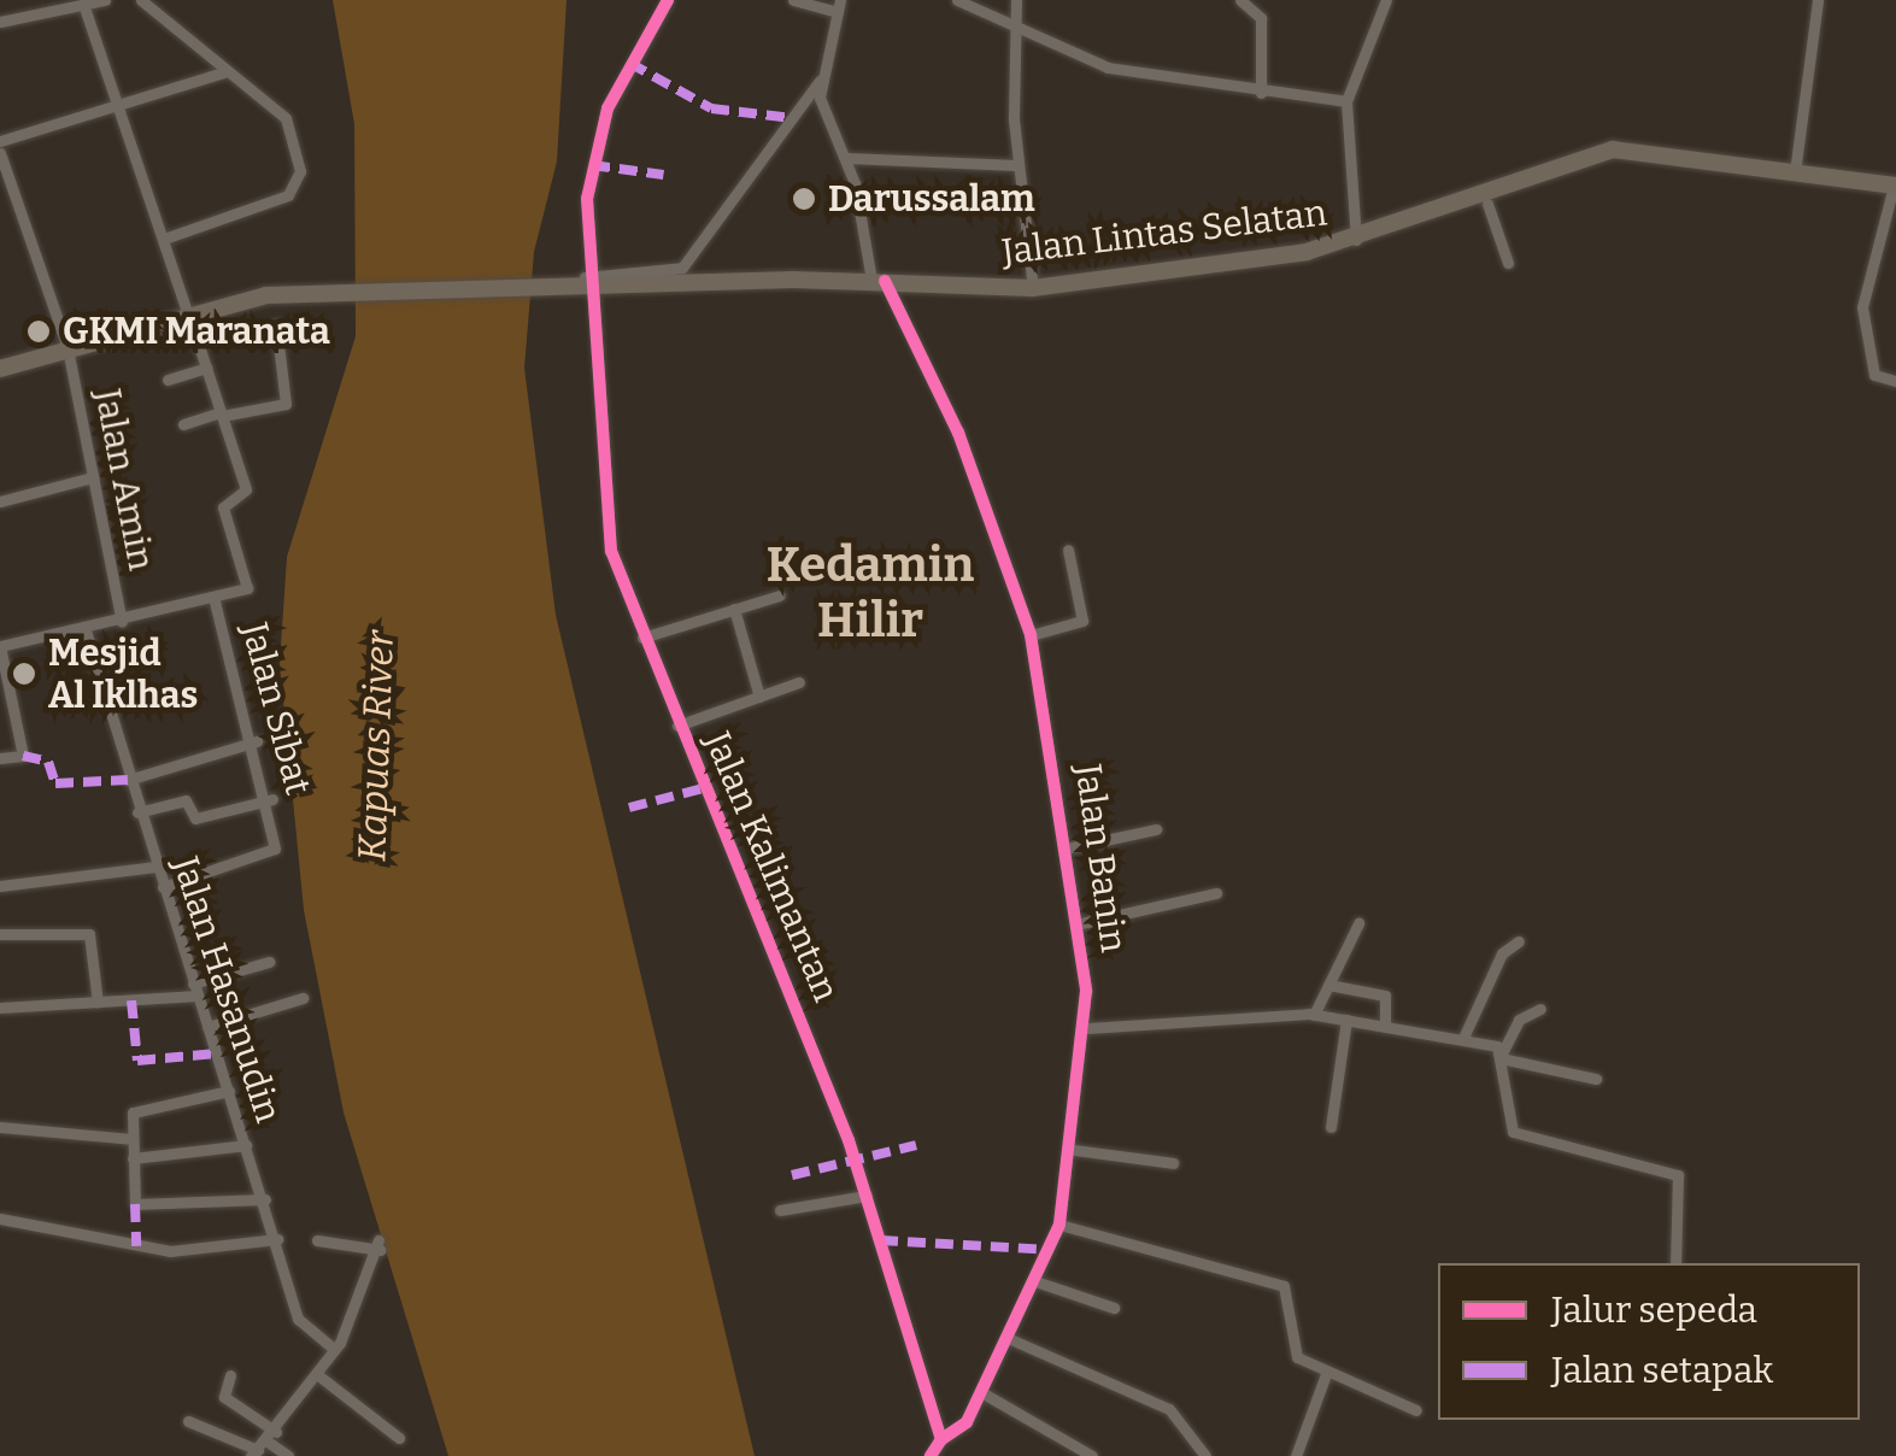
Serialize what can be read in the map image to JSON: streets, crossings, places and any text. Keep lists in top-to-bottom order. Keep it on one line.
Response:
{"streets":{"highway":["Jalan Lintas Selatan"],"street":["Jalan Amin","Jalan Sibat","Jalan Banin","Jalan Kalimantan","Jalan Hasanudin"]},"crossings":[["Jalan Lintas Selatan","Jalan Amin"],["Jalan Lintas Selatan","Jalan Banin"],["Jalan Lintas Selatan","Jalan Kalimantan"],["Jalan Sibat","Jalan Hasanudin"],["Jalan Banin","Jalan Kalimantan"]],"districts":["Kedamin Hilir"],"water":["Kapuas River"],"places":["Darussalam","GKMI Maranata","Mesjid Al Iklhas"],"legend":["Jalur sepeda","Jalan setapak"]}
